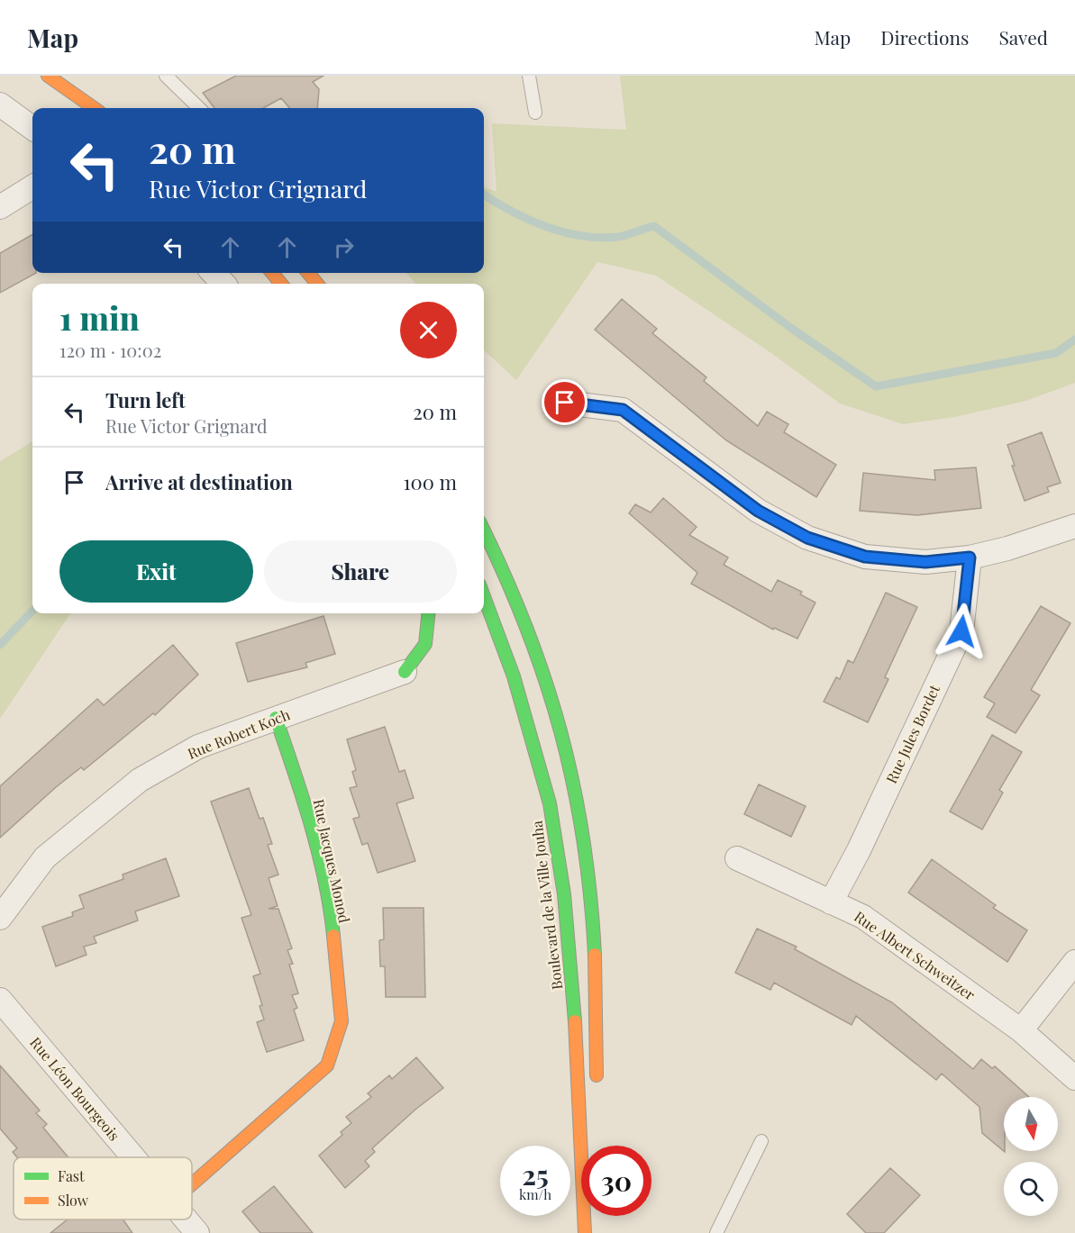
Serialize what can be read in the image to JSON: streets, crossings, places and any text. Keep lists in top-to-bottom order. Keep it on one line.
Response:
{"streets":{"main road":["Rue Jacques Monod","Boulevard de la Ville Jouha"],"street":["Rue Robert Koch","Rue Jules Bordet","Rue Albert Schweitzer","Rue Léon Bourgeois"]},"crossings":[["Rue Robert Koch","Rue Jacques Monod"],["Rue Jules Bordet","Rue Albert Schweitzer"]],"legend":["Fast","Slow"],"north":"bottom","page":{"header":"Map","nav":["Map","Directions","Saved"],"turn":["20 m","Rue Victor Grignard"],"heading":["1 min","120 m · 10:02"],"list":[{"name":"Turn left","note":"Rue Victor Grignard","value":"20 m"},{"name":"Arrive at destination","value":"100 m"}],"buttons":["Exit","Share"],"speed":"25 km/h","limit":"30"}}
